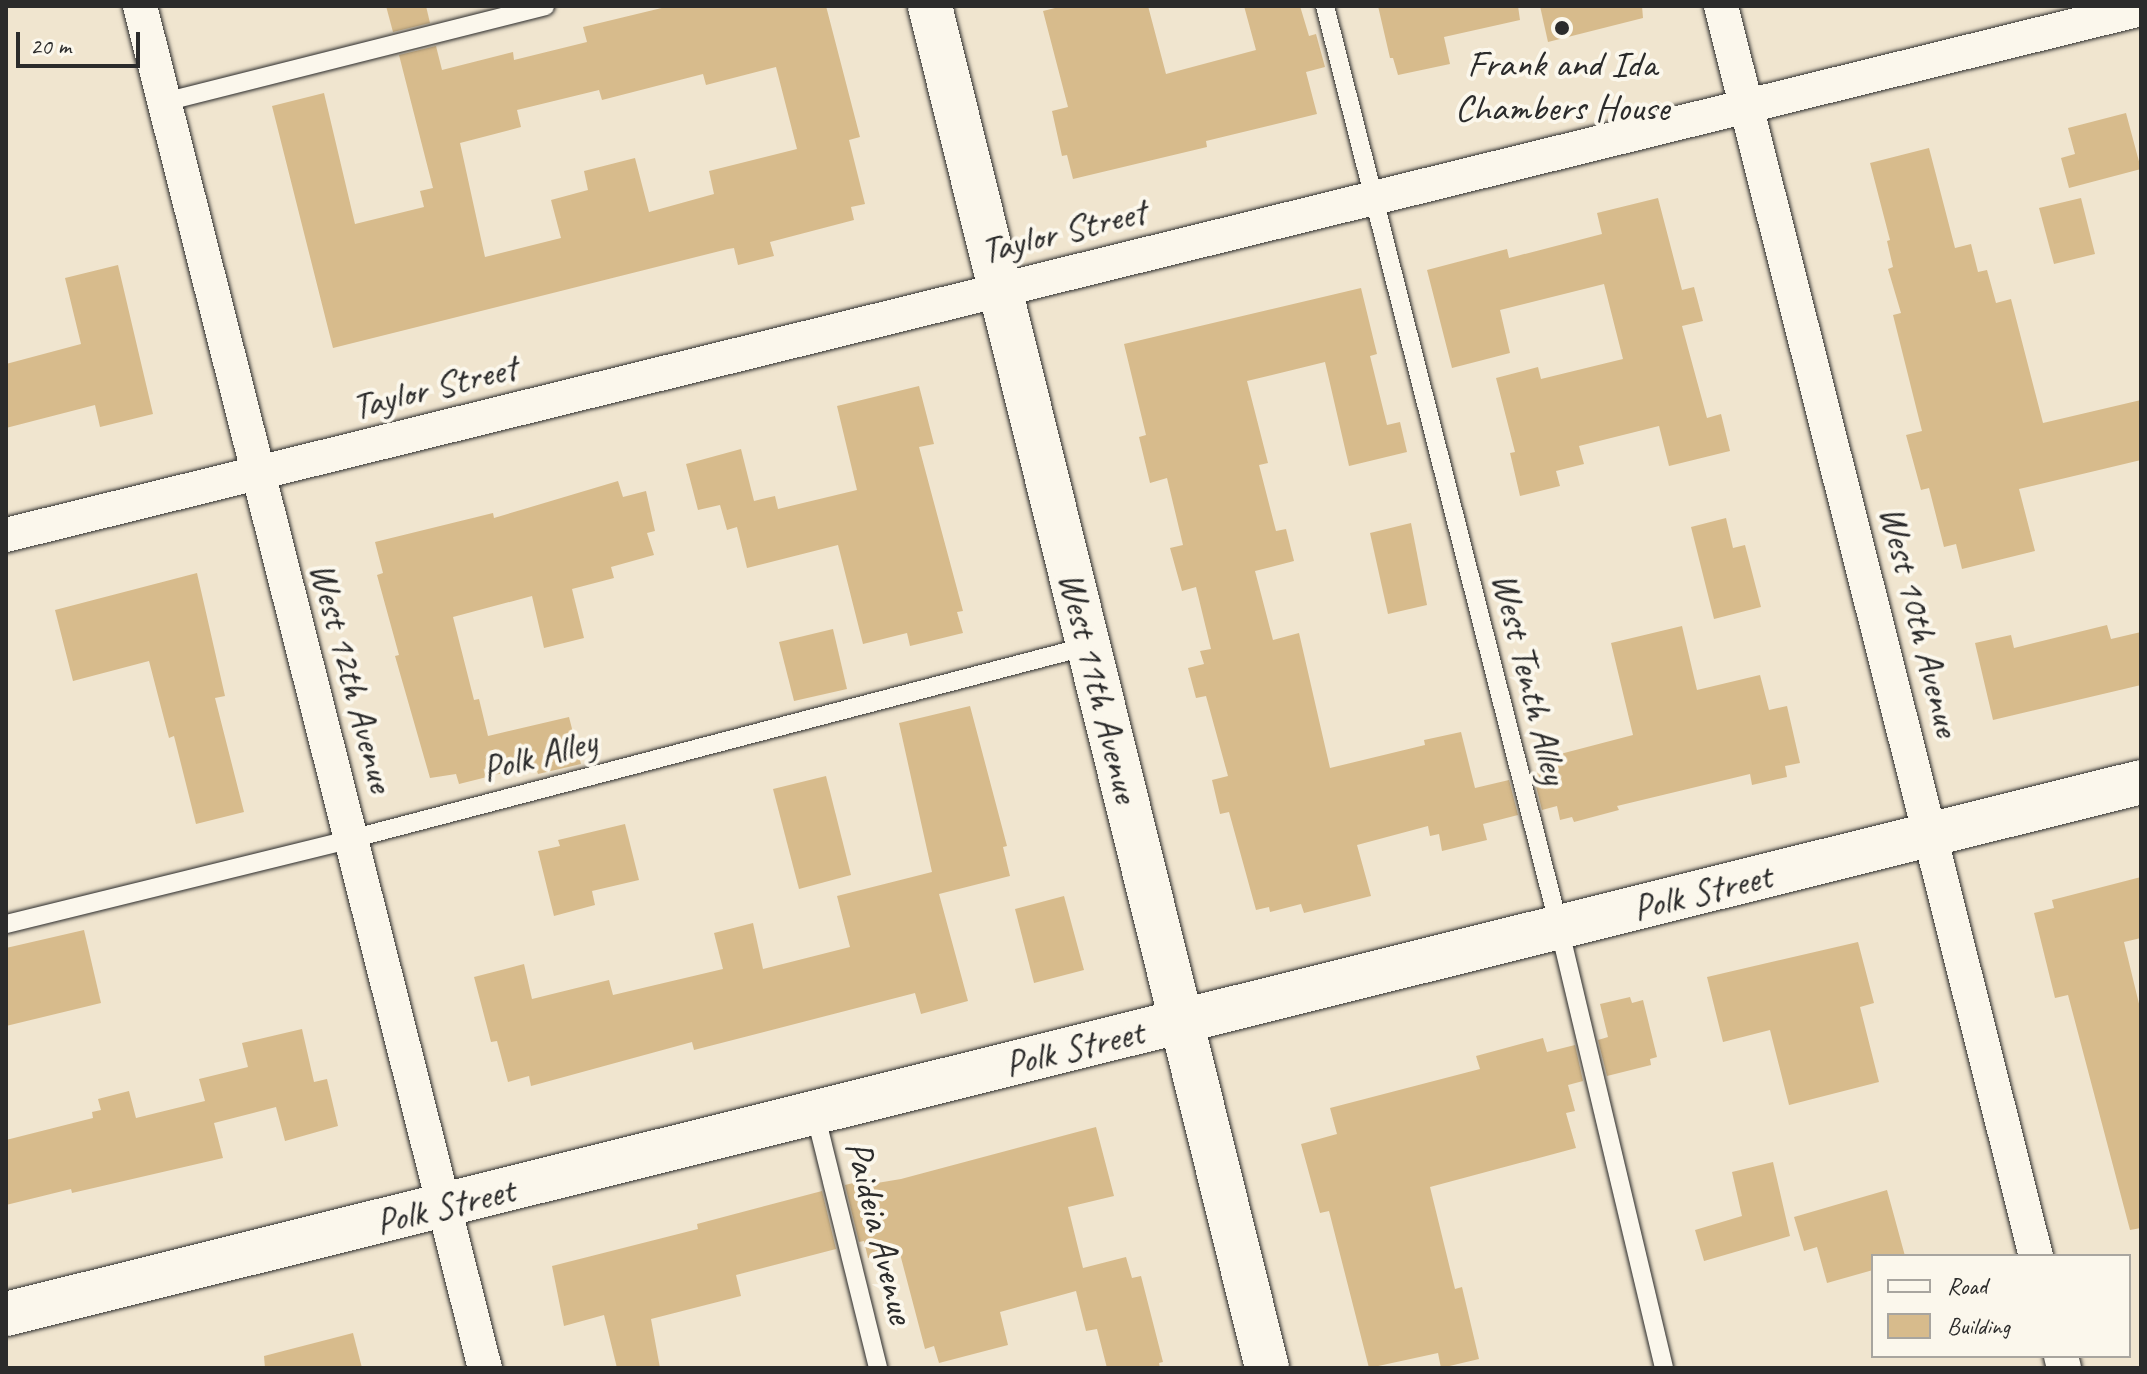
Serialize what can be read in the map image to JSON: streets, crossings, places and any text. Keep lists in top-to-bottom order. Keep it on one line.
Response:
{"streets":{"street":["Taylor Street","West 10th Avenue","West 12th Avenue","West 11th Avenue","Polk Street"],"lane":["West Tenth Alley","Polk Alley","Paideia Avenue"]},"crossings":[["Taylor Street","West 10th Avenue"],["Taylor Street","West 12th Avenue"],["Taylor Street","West Tenth Alley"],["Taylor Street","West 11th Avenue"],["West 10th Avenue","Polk Street"],["West 12th Avenue","Polk Alley"],["West 12th Avenue","Polk Street"],["West Tenth Alley","Polk Street"],["West 11th Avenue","Polk Alley"],["West 11th Avenue","Polk Street"],["Polk Street","Paideia Avenue"]],"places":["Frank and Ida Chambers House"],"legend":["Road","Building"],"scale_bar":"20 m"}
